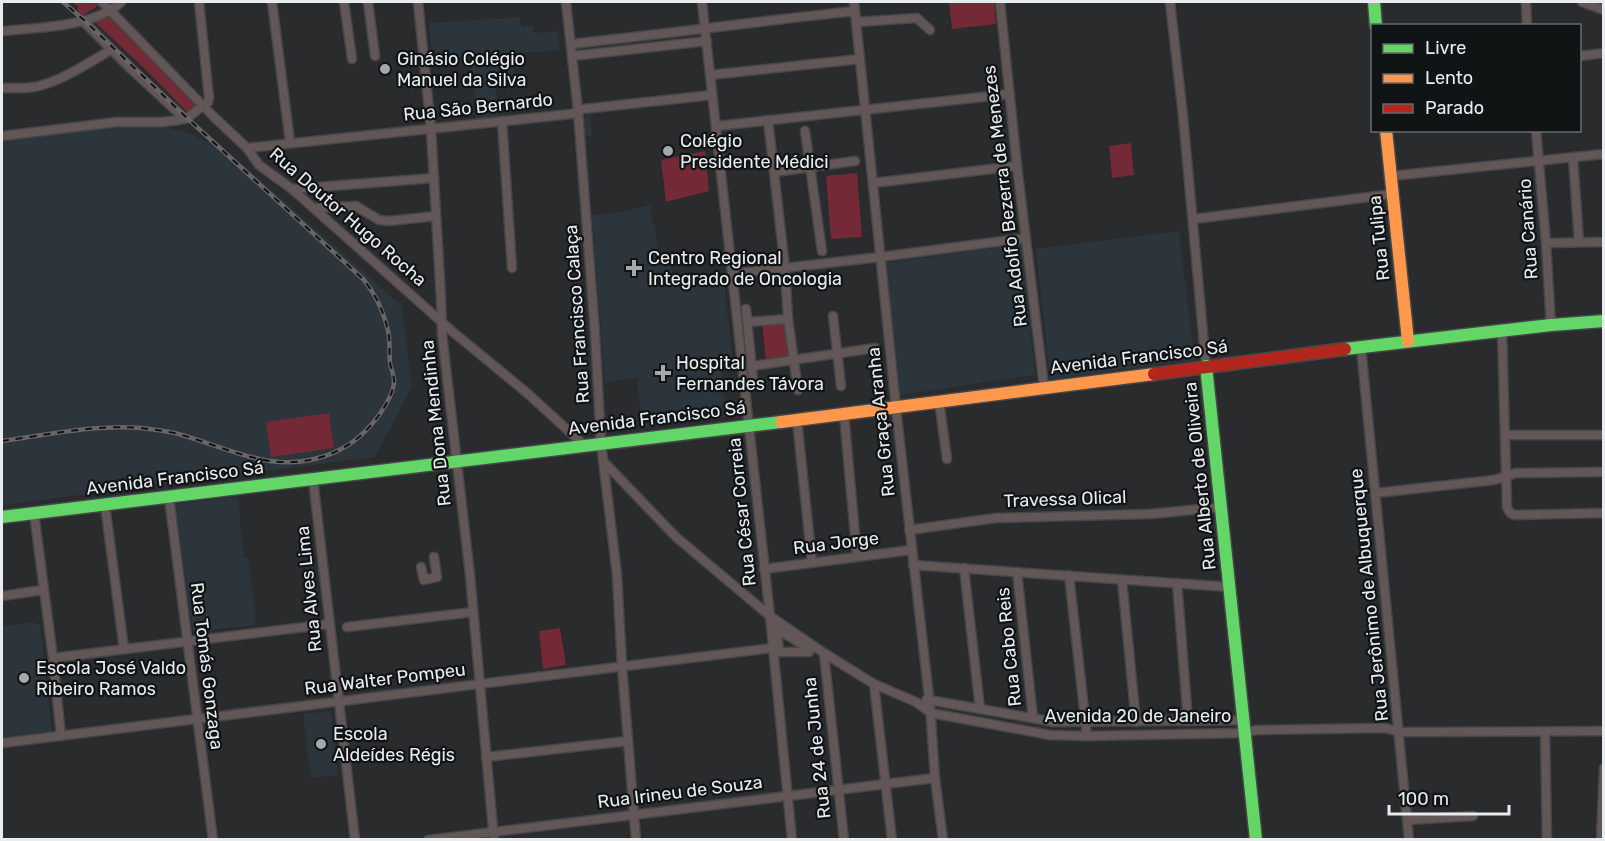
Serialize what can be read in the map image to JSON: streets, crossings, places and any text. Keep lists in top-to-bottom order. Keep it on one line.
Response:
{"streets":{"main road":["Rua Tulipa","Avenida Francisco Sá","Rua Alberto de Oliveira"],"street":["Rua São Bernardo","Rua Adolfo Bezerra de Menezes","Rua Doutor Hugo Rocha","Rua Canário","Rua Francisco Calaça","Rua Graça Aranha","Rua Dona Mendinha","Travessa Olical","Rua César Correia","Rua Jorge","Rua Alves Lima","Rua Jerônimo de Albuquerque","Rua Cabo Reis","Rua Tomás Gonzaga","Rua Walter Pompeu","Avenida 20 de Janeiro","Rua 24 de Junha","Rua Irineu de Souza"]},"crossings":[["Rua São Bernardo","Rua Doutor Hugo Rocha"],["Rua São Bernardo","Rua Francisco Calaça"],["Rua São Bernardo","Rua Dona Mendinha"],["Rua São Bernardo","Rua César Correia"],["Rua Adolfo Bezerra de Menezes","Avenida Francisco Sá"],["Rua Doutor Hugo Rocha","Avenida Francisco Sá"],["Rua Doutor Hugo Rocha","Rua Dona Mendinha"],["Rua Canário","Avenida Francisco Sá"],["Rua Tulipa","Avenida Francisco Sá"],["Rua Francisco Calaça","Avenida Francisco Sá"],["Rua Francisco Calaça","Rua Walter Pompeu"],["Rua Francisco Calaça","Avenida 20 de Janeiro"],["Rua Francisco Calaça","Rua Irineu de Souza"],["Avenida Francisco Sá","Rua Graça Aranha"],["Avenida Francisco Sá","Rua Dona Mendinha"],["Avenida Francisco Sá","Rua Alberto de Oliveira"],["Avenida Francisco Sá","Rua César Correia"],["Avenida Francisco Sá","Rua Alves Lima"],["Avenida Francisco Sá","Rua Jerônimo de Albuquerque"],["Avenida Francisco Sá","Rua Tomás Gonzaga"],["Rua Graça Aranha","Travessa Olical"],["Rua Graça Aranha","Rua Jorge"],["Rua Graça Aranha","Avenida 20 de Janeiro"],["Rua Graça Aranha","Rua Irineu de Souza"],["Rua Dona Mendinha","Rua Walter Pompeu"],["Rua Dona Mendinha","Rua Irineu de Souza"],["Rua Alberto de Oliveira","Travessa Olical"],["Rua Alberto de Oliveira","Avenida 20 de Janeiro"],["Rua César Correia","Rua Jorge"],["Rua César Correia","Rua Walter Pompeu"],["Rua César Correia","Avenida 20 de Janeiro"],["Rua César Correia","Rua Irineu de Souza"],["Rua Alves Lima","Rua Walter Pompeu"],["Rua Jerônimo de Albuquerque","Avenida 20 de Janeiro"],["Rua Cabo Reis","Avenida 20 de Janeiro"],["Rua Tomás Gonzaga","Rua Walter Pompeu"],["Avenida 20 de Janeiro","Rua 24 de Junha"],["Rua 24 de Junha","Rua Irineu de Souza"]],"places":{"other":["Ginásio Colégio Manuel da Silva","Colégio Presidente Médici","Escola José Valdo Ribeiro Ramos","Escola Aldeídes Régis"],"health":["Centro Regional Integrado de Oncologia","Hospital Fernandes Távora"]},"legend":["Livre","Lento","Parado"],"scale_bar":"100 m"}
